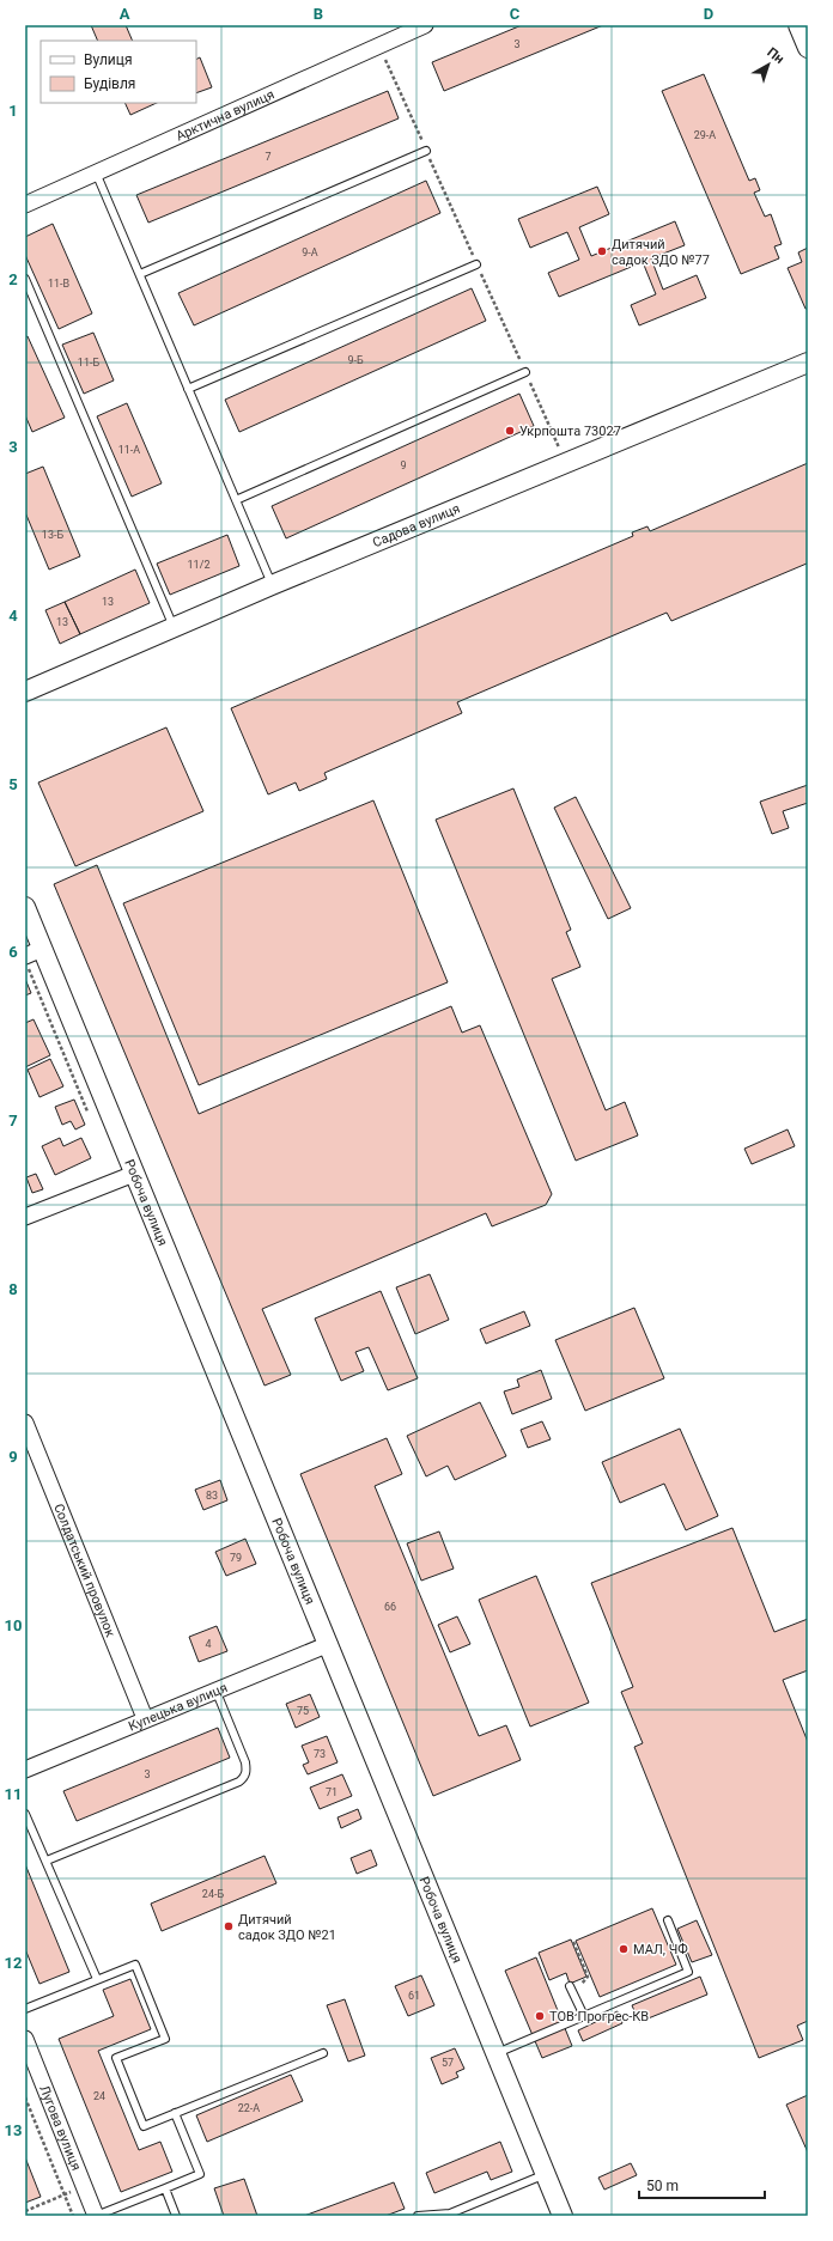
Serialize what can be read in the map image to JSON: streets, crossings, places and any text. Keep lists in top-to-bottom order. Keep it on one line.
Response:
{"streets":{"street":["Арктична вулиця","Садова вулиця","Робоча вулиця","Солдатський провулок","Купецька вулиця","Лугова вулиця"]},"crossings":[["Робоча вулиця","Купецька вулиця"],["Солдатський провулок","Купецька вулиця"]],"places":["Дитячий садок ЗДО №77","Укрпошта 73027","Дитячий садок ЗДО №21","МАЛ, ЧФ","ТОВ Прогрес-КВ"],"house_numbers":["3","29-А","7","9-А","11-В","9-Б","11-Б","11-А","9","13-Б","11/2","13","13","83","79","66","4","75","73","3","71","24-Б","61","57","24","22-А"],"legend":["Вулиця","Будівля"],"scale_bar":"50 m","north":"top right","grid":{"columns":["A","B","C","D"],"rows":["1","2","3","4","5","6","7","8","9","10","11","12","13"]}}
